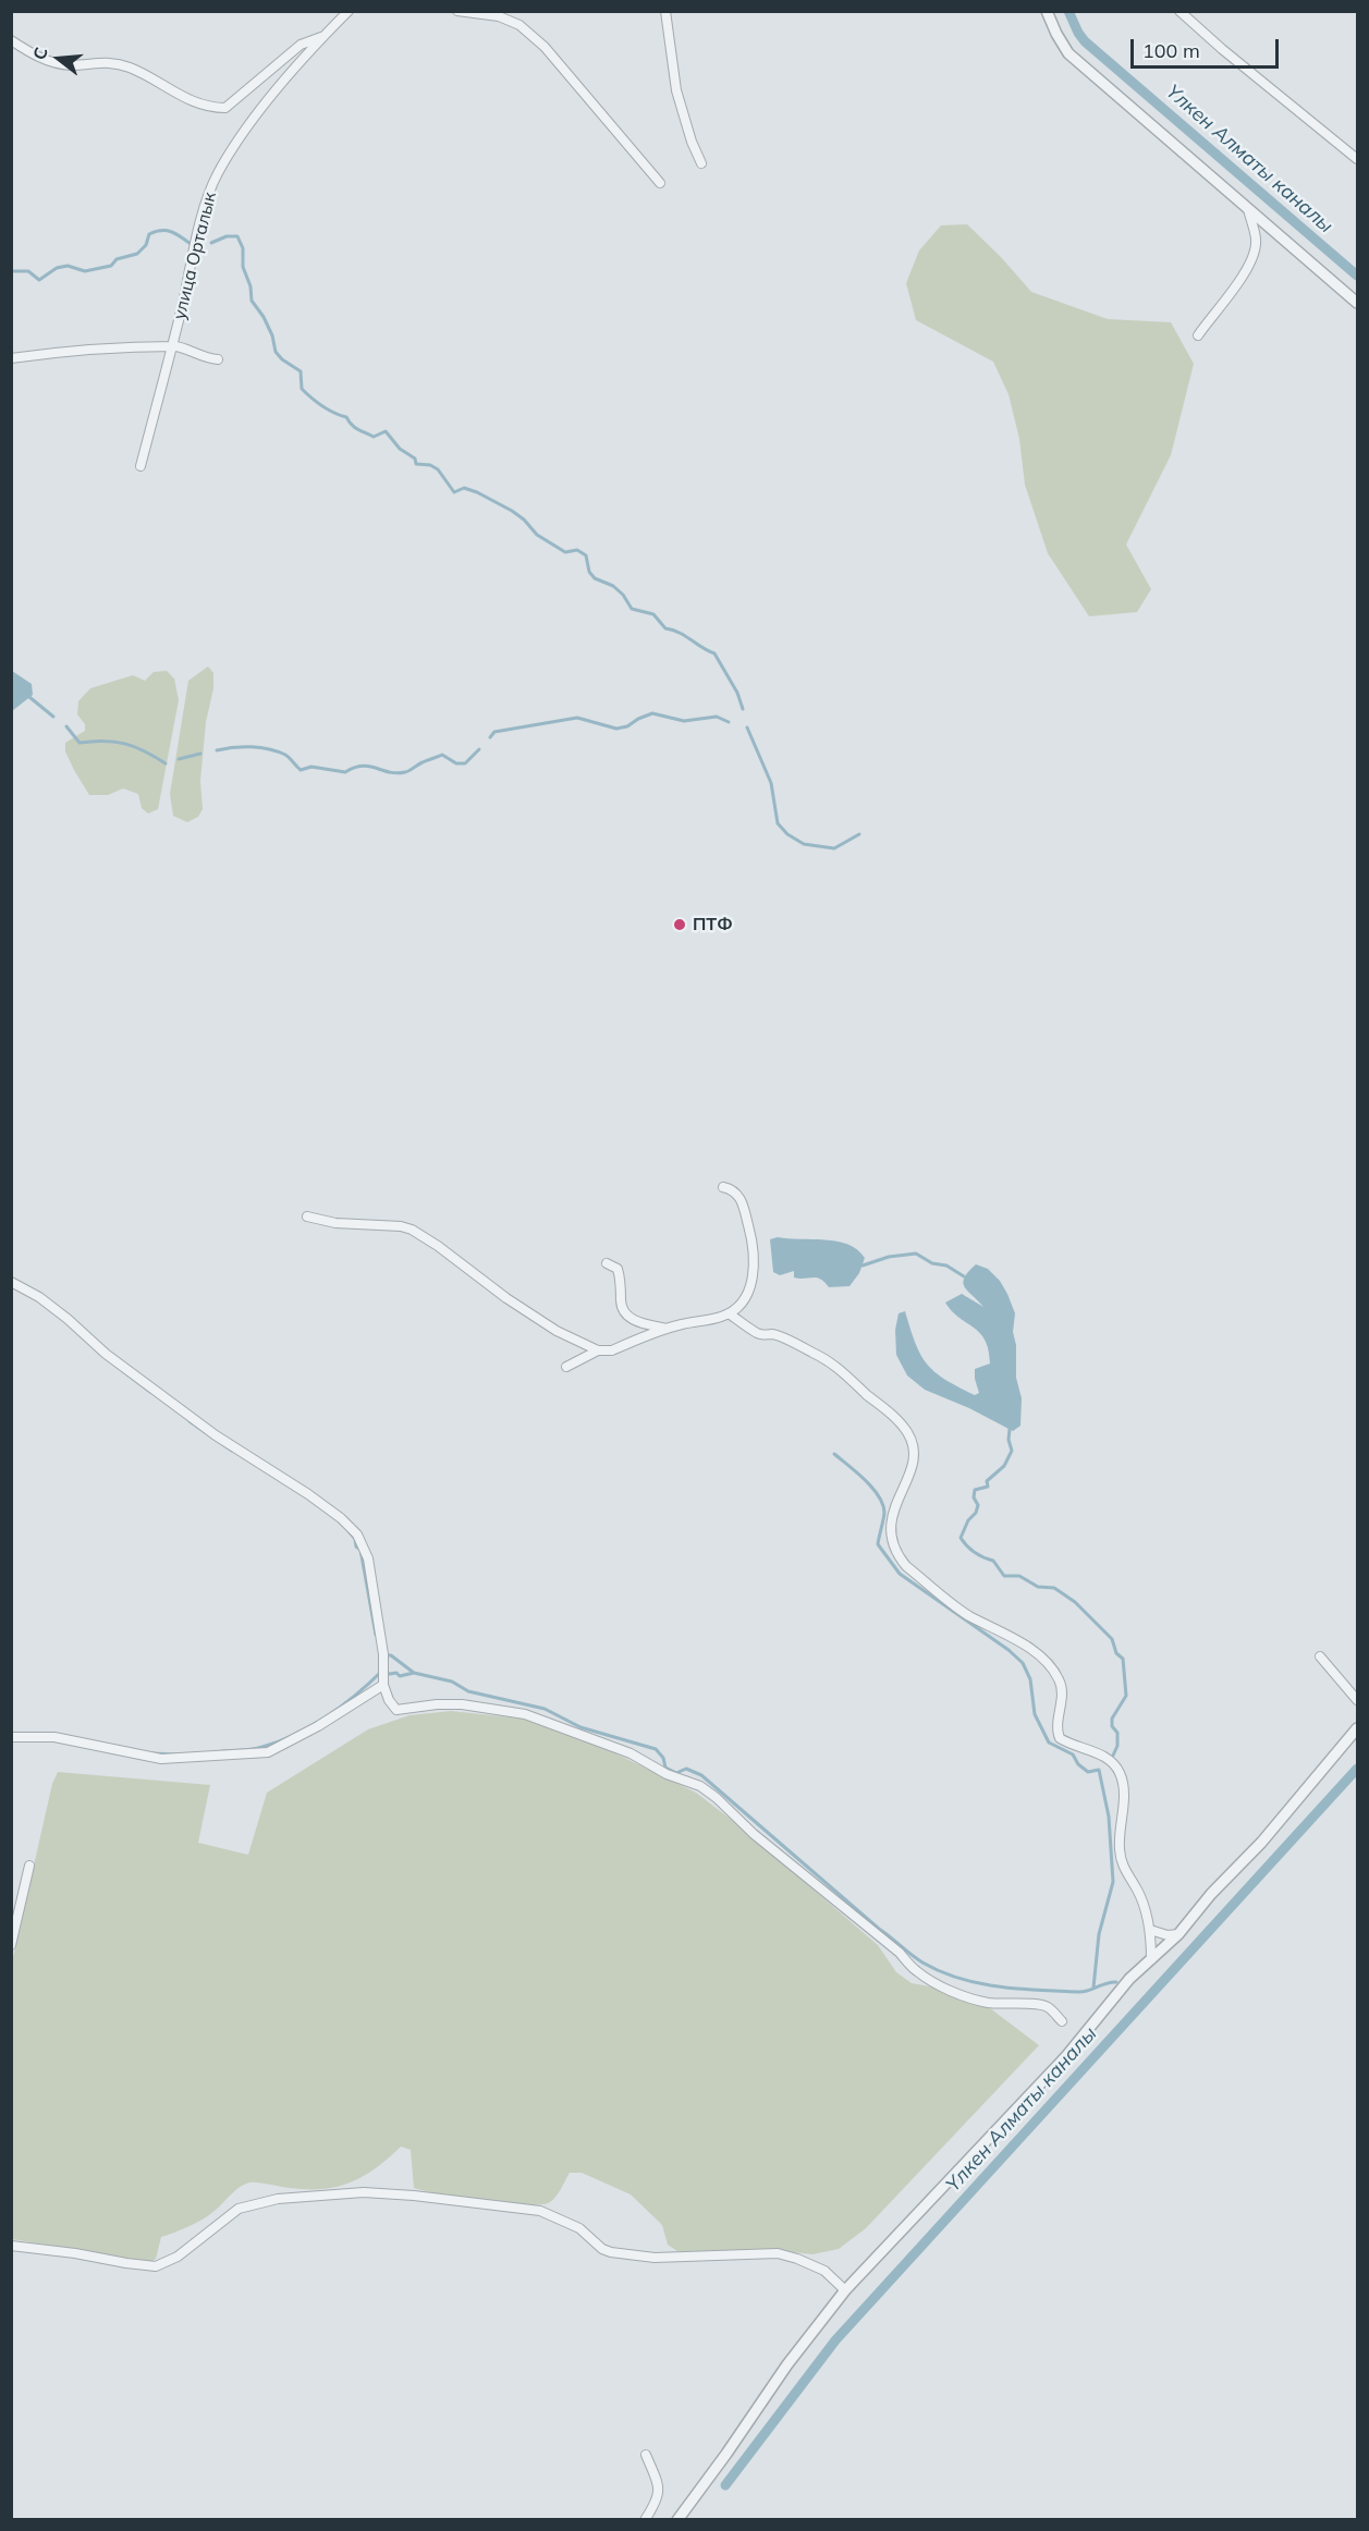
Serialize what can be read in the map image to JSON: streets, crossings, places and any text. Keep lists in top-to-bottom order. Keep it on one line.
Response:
{"streets":{"street":["улица Орталык"]},"water":["Үлкен Алматы каналы"],"places":["ПТФ"],"scale_bar":"100 m","north":"left"}
